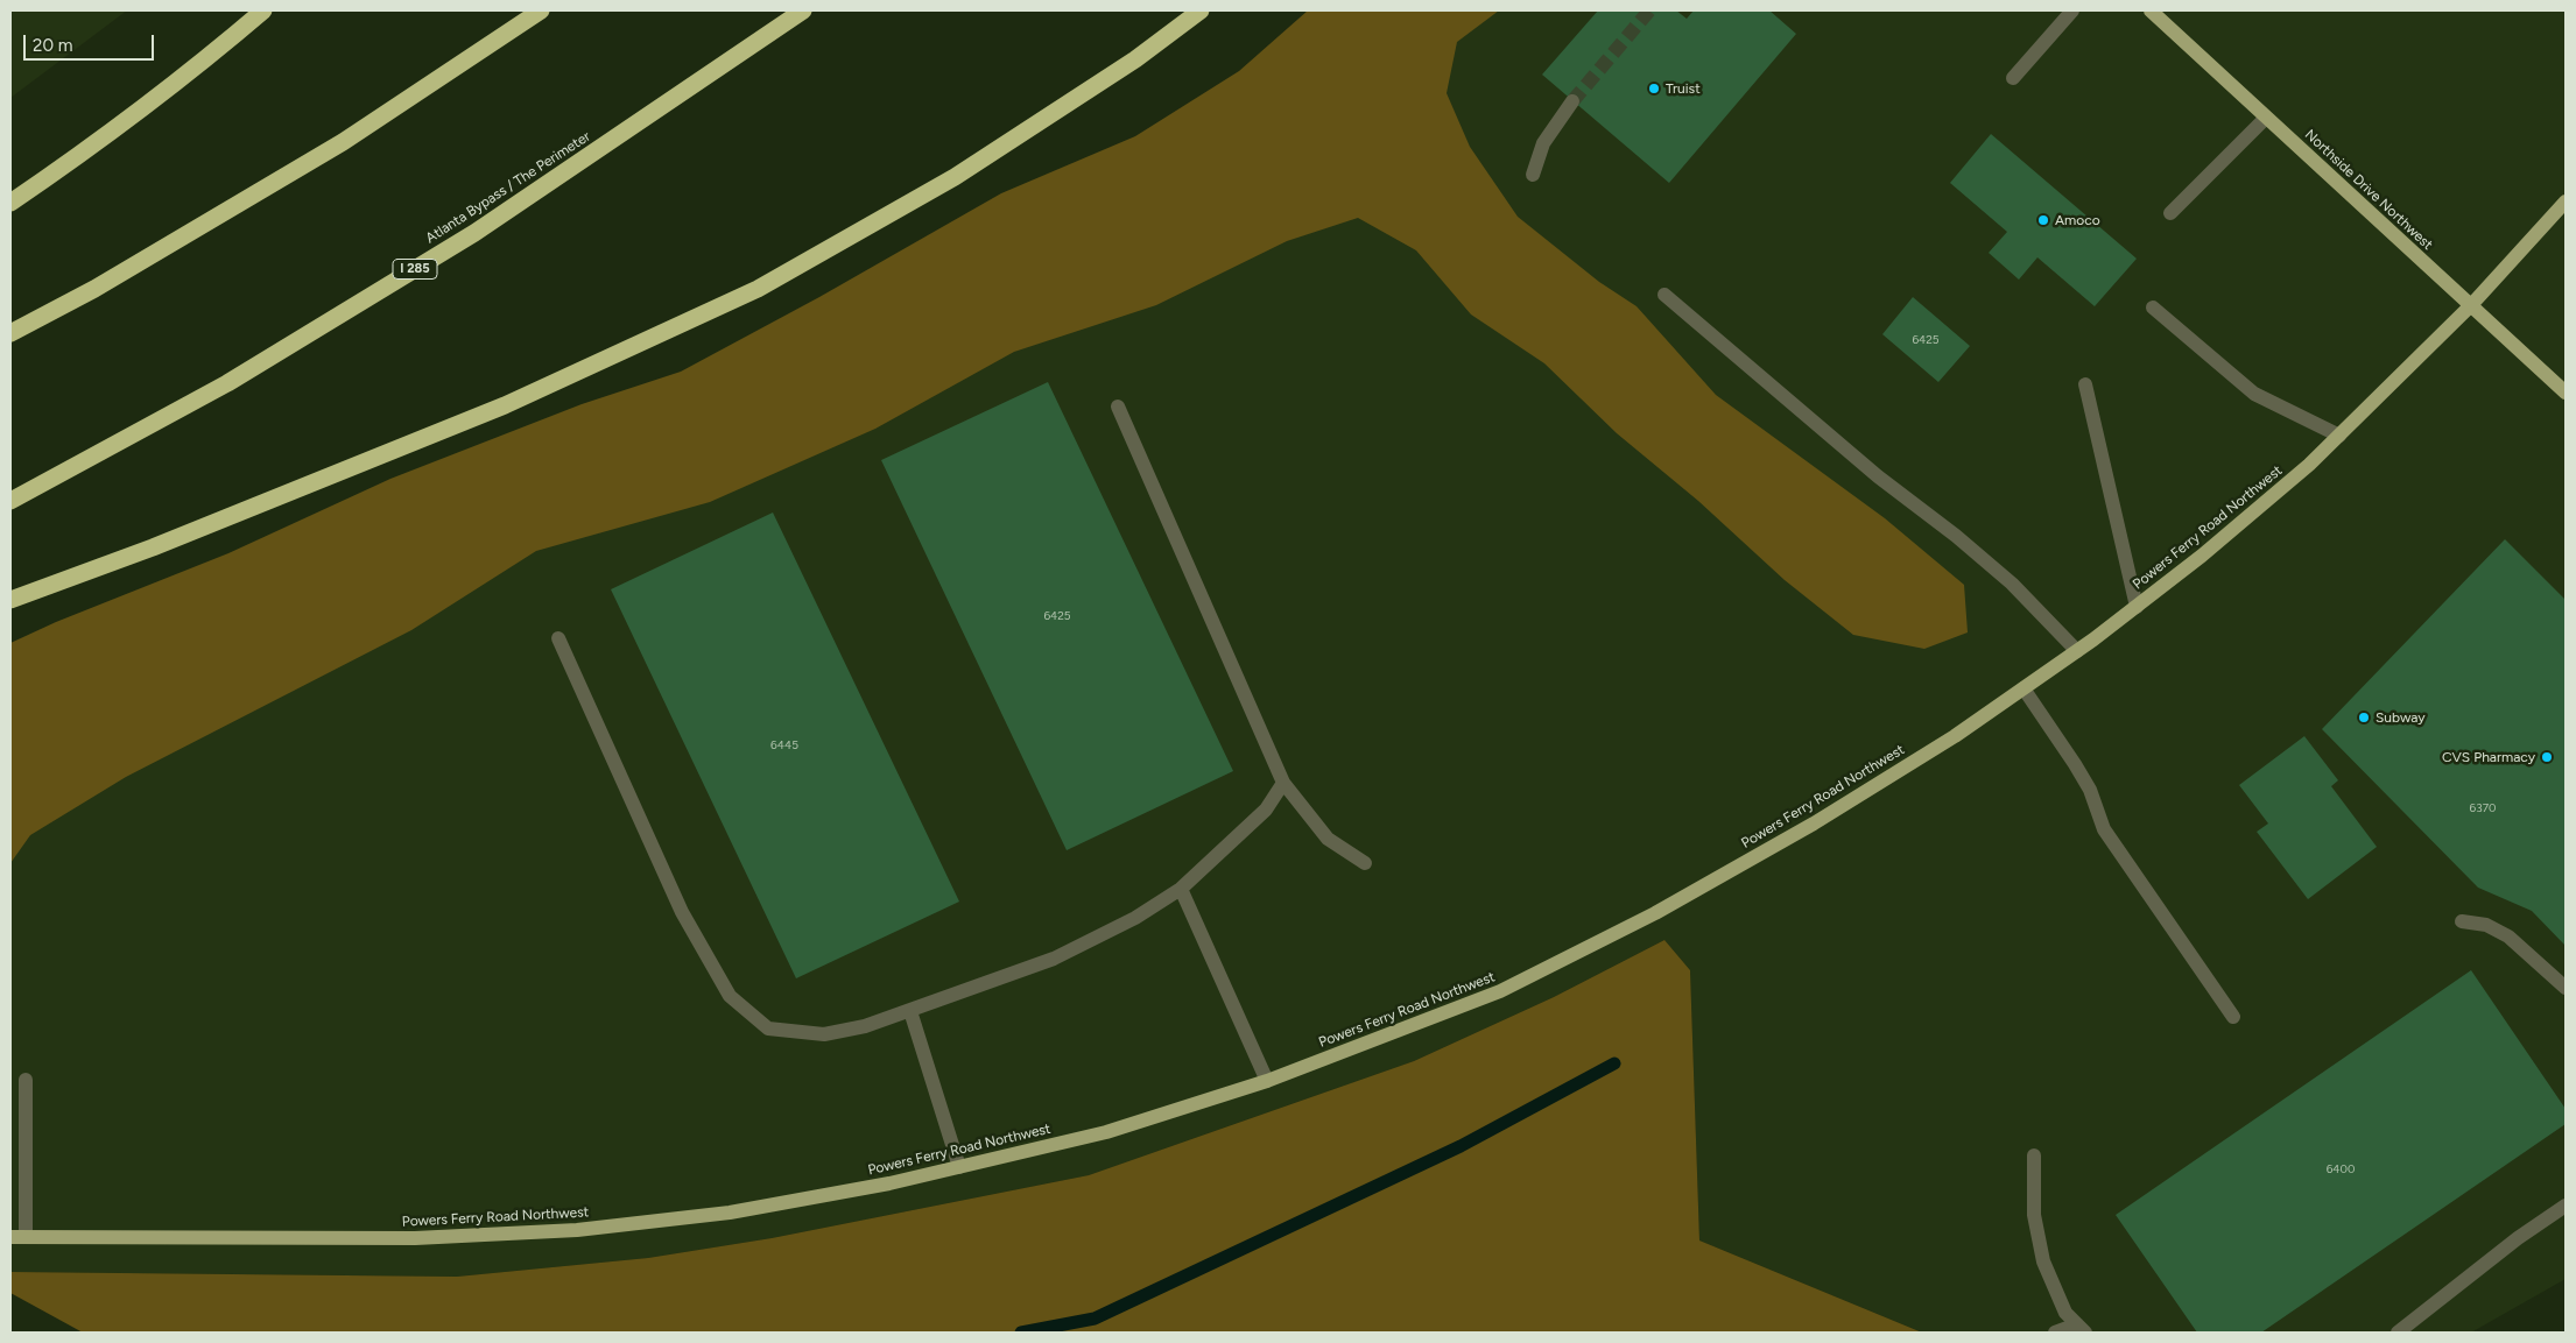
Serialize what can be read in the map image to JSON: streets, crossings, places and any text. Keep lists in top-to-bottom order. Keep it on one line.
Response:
{"streets":{"highway":["Atlanta Bypass / The Perimeter","I 285"],"main road":["Northside Drive Northwest","Powers Ferry Road Northwest"]},"crossings":[["Northside Drive Northwest","Powers Ferry Road Northwest"]],"places":["Truist","Amoco","Subway","CVS Pharmacy"],"house_numbers":["6425","6425","6445","6370","6400"],"scale_bar":"20 m"}
